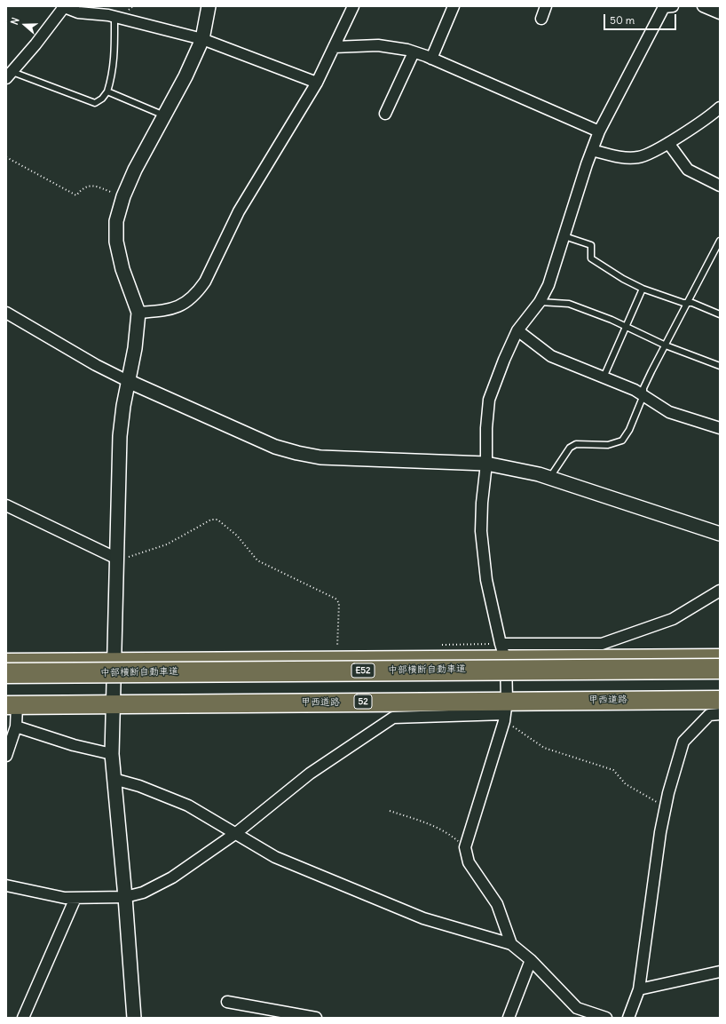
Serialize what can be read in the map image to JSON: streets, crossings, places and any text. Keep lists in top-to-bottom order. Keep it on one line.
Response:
{"streets":{"highway":["中部横断自動車道","E52","甲西道路","52"]},"scale_bar":"50 m","north":"left"}
